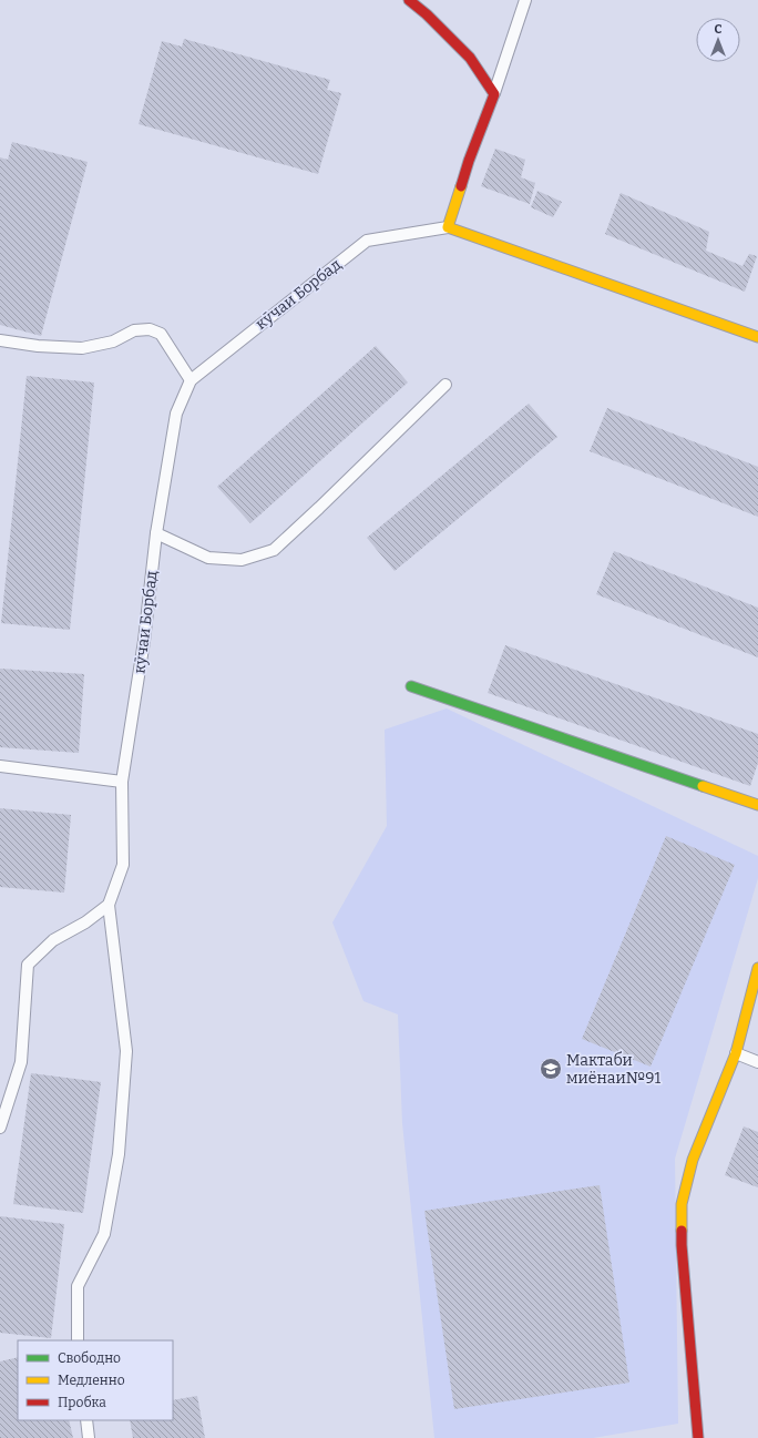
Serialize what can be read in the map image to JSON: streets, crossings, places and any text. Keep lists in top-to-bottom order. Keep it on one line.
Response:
{"streets":{"lane":["кӯчаи Борбад"]},"places":{"school or university":["Мактаби миёнаи№91"]},"legend":["Свободно","Медленно","Пробка"],"north":"top"}
